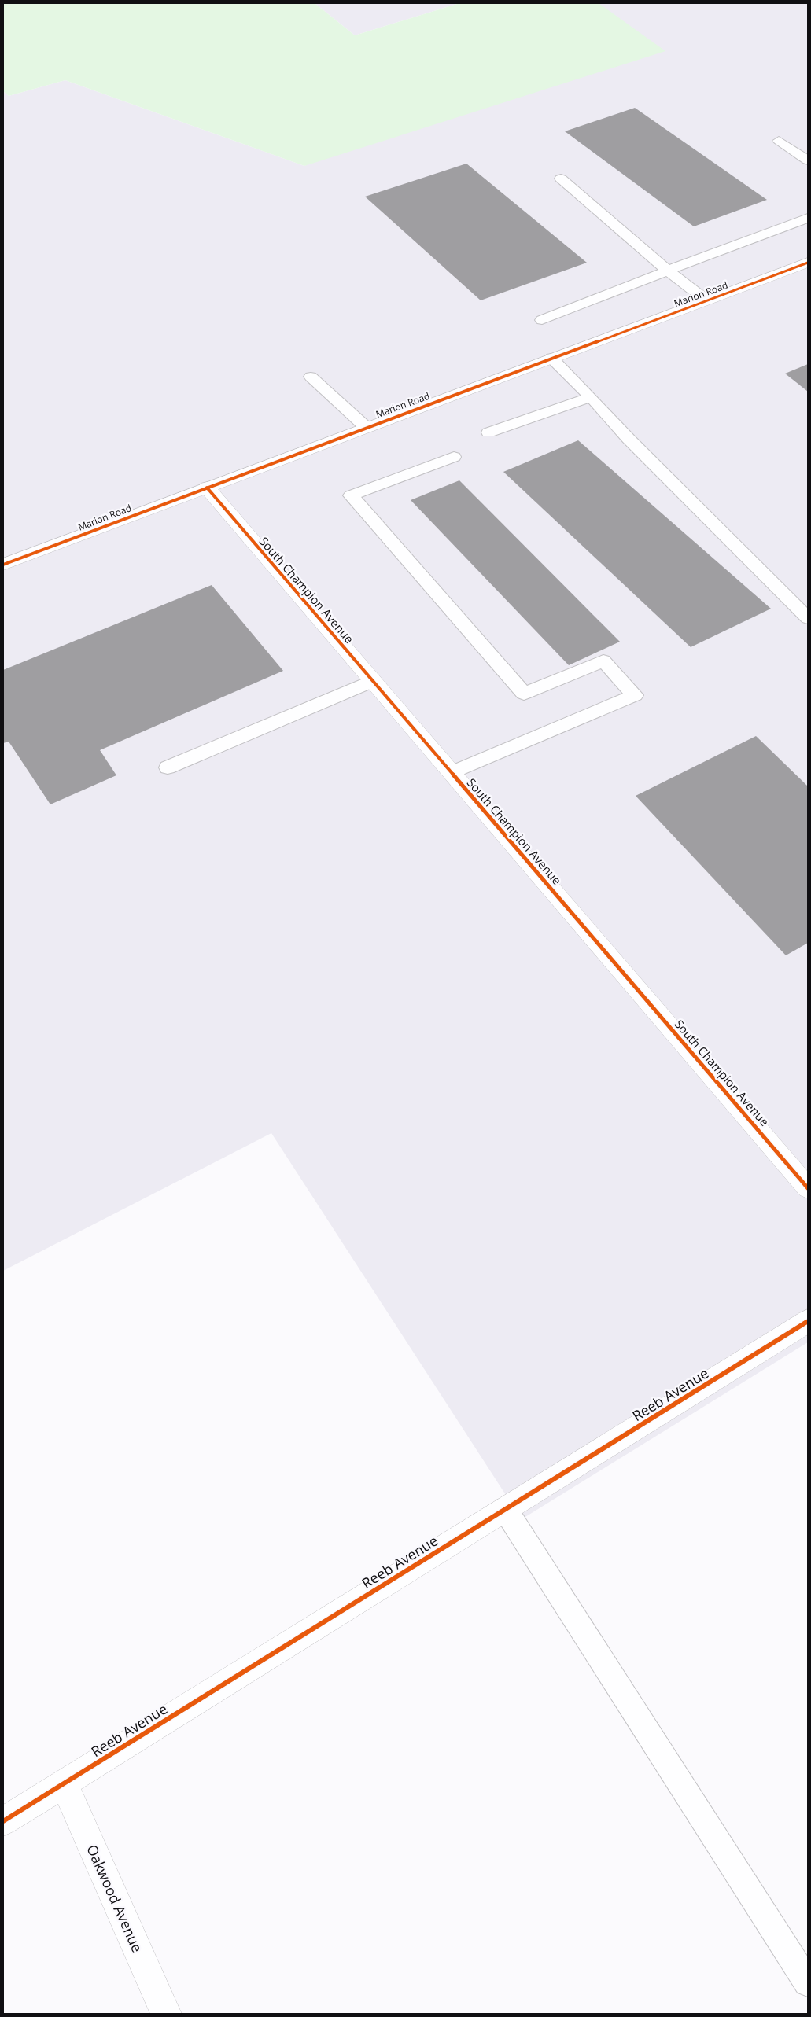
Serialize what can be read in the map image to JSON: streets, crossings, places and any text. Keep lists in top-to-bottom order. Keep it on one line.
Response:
{"streets":{"street":["Marion Road","South Champion Avenue","Reeb Avenue","Oakwood Avenue"]},"crossings":[["Marion Road","South Champion Avenue"],["Reeb Avenue","Oakwood Avenue"]]}
